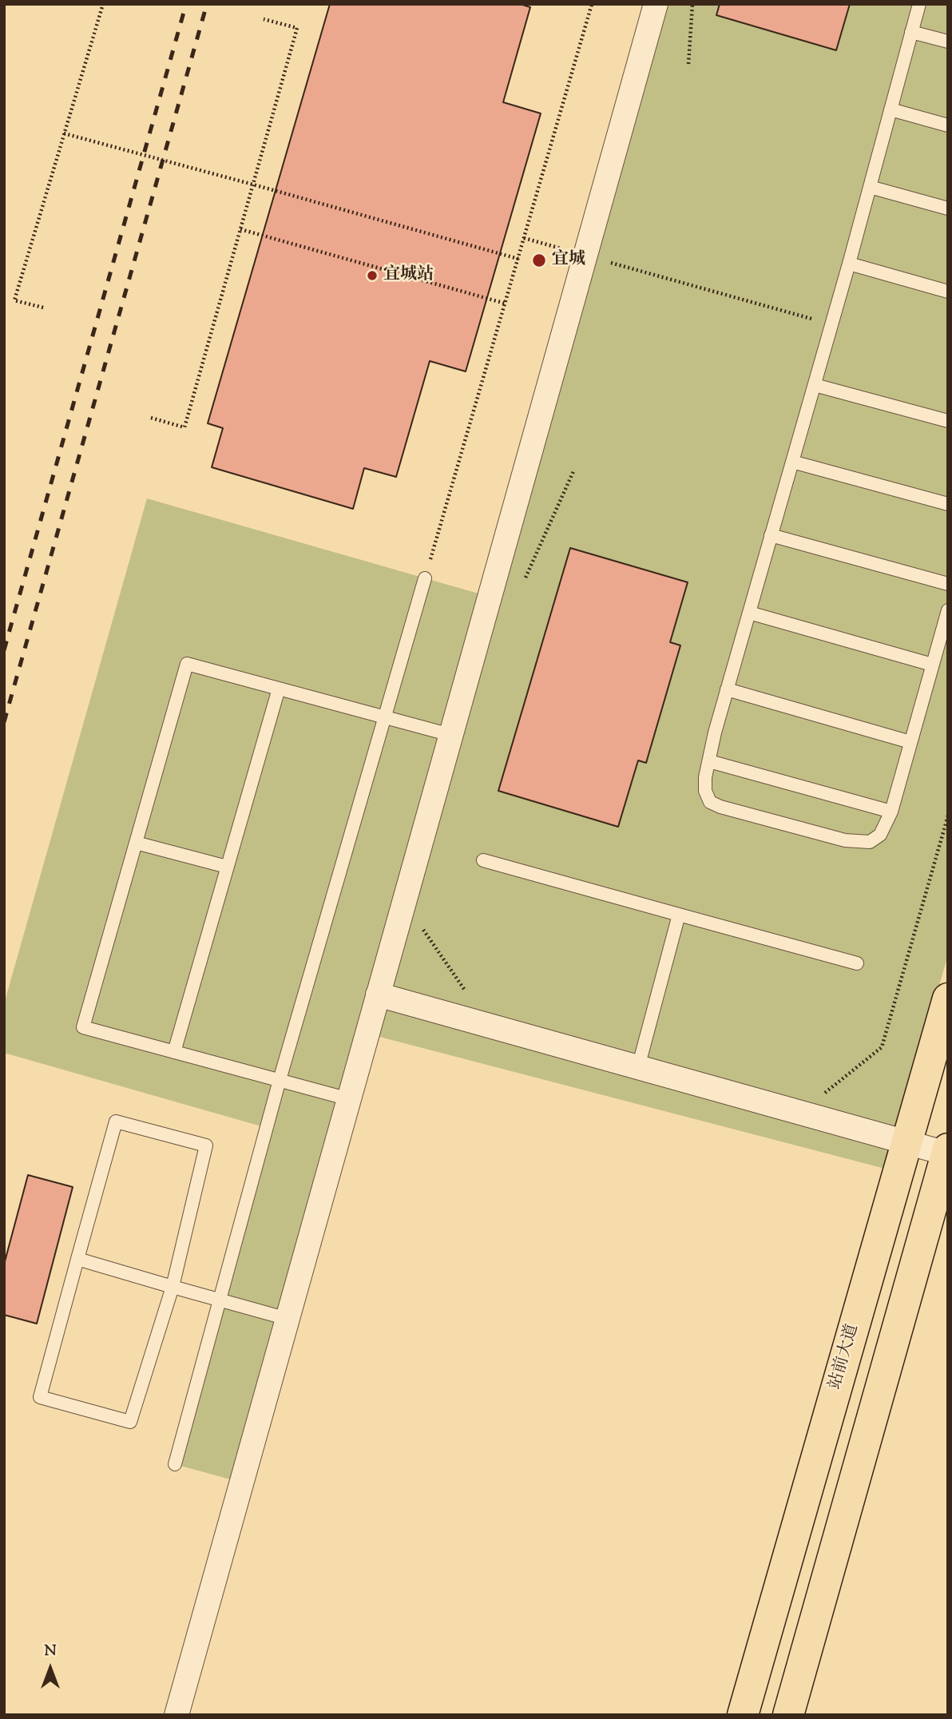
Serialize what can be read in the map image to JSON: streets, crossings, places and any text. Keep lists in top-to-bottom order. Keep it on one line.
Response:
{"streets":{"main road":["站前大道"]},"places":["宜城","宜城站"],"north":"top"}
